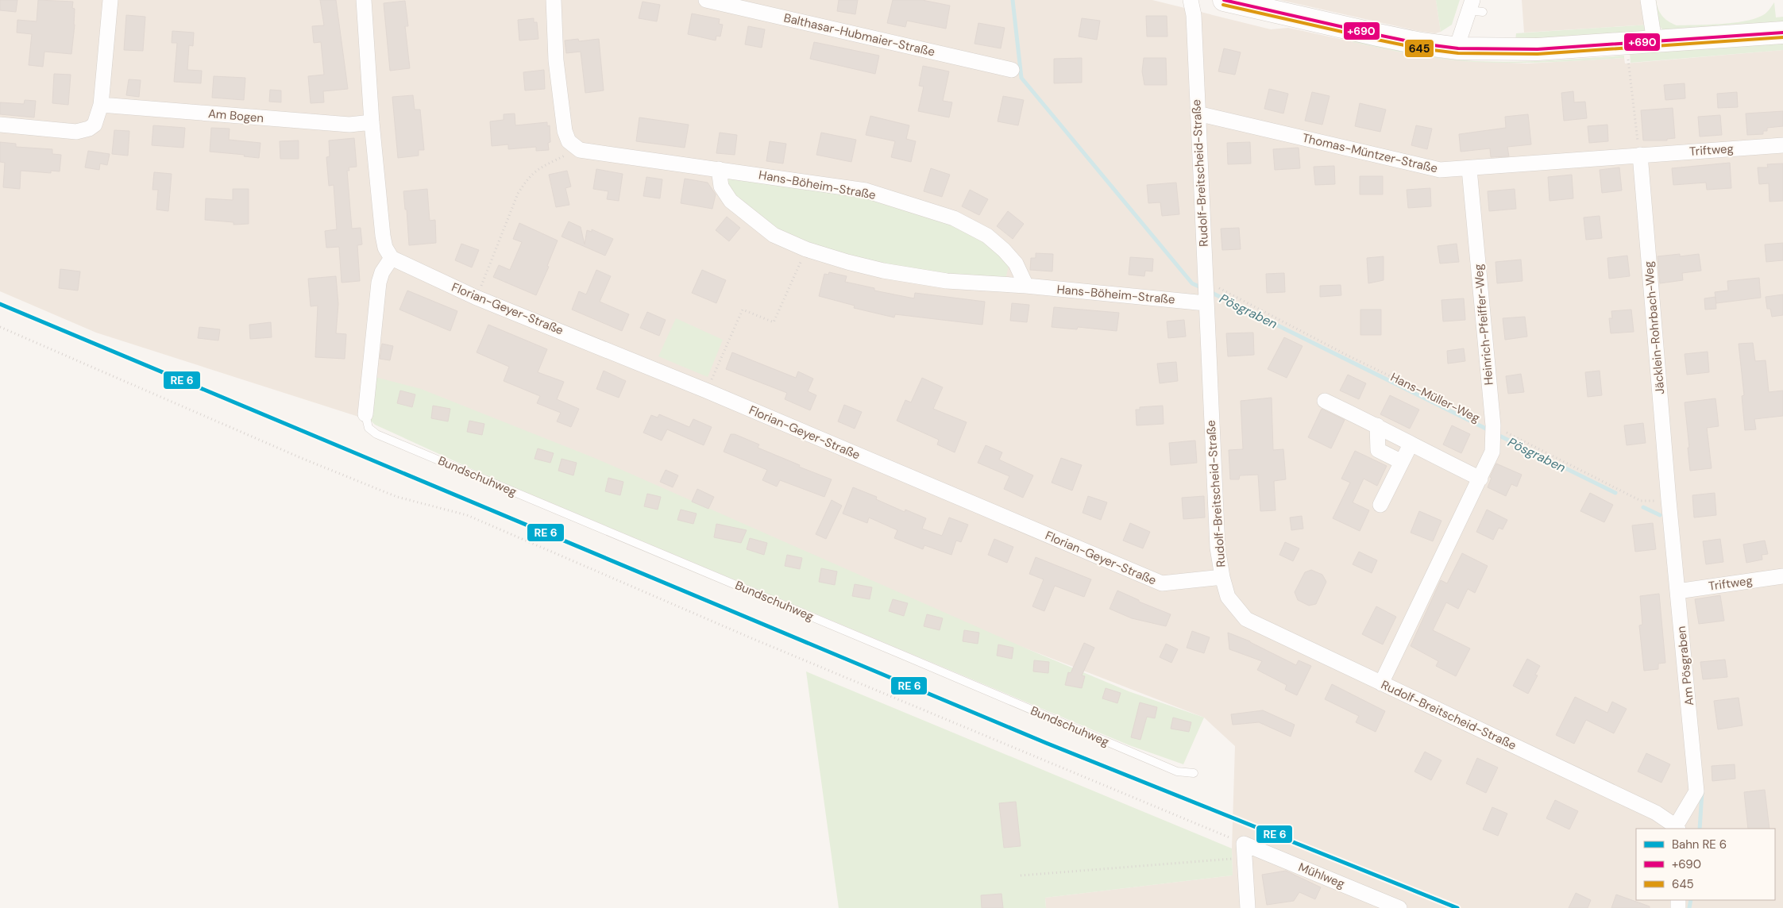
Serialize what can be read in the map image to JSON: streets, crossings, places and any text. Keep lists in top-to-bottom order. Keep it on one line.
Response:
{"streets":{"street":["Balthasar-Hubmaier-Straße","Am Bogen","Triftweg","Thomas-Müntzer-Straße","Rudolf-Breitscheid-Straße","Hans-Böheim-Straße","Florian-Geyer-Straße","Heinrich-Pfeiffer-Weg","Jäcklein-Rohrbach-Weg","Am Pösgraben","Mühlweg"],"lane":["Bundschuhweg"],"path":["Hans-Müller-Weg"]},"crossings":[["Triftweg","Thomas-Müntzer-Straße"],["Triftweg","Jäcklein-Rohrbach-Weg"],["Triftweg","Am Pösgraben"],["Thomas-Müntzer-Straße","Rudolf-Breitscheid-Straße"],["Thomas-Müntzer-Straße","Heinrich-Pfeiffer-Weg"],["Thomas-Müntzer-Straße","Jäcklein-Rohrbach-Weg"],["Rudolf-Breitscheid-Straße","Hans-Böheim-Straße"],["Rudolf-Breitscheid-Straße","Florian-Geyer-Straße"],["Rudolf-Breitscheid-Straße","Heinrich-Pfeiffer-Weg"],["Rudolf-Breitscheid-Straße","Hans-Müller-Weg"],["Rudolf-Breitscheid-Straße","Am Pösgraben"],["Hans-Böheim-Straße","Hans-Müller-Weg"],["Heinrich-Pfeiffer-Weg","Hans-Müller-Weg"],["Jäcklein-Rohrbach-Weg","Hans-Müller-Weg"],["Jäcklein-Rohrbach-Weg","Am Pösgraben"],["Hans-Müller-Weg","Am Pösgraben"]],"water":["Pösgraben"],"lines":["transit line +690","transit line 645"],"legend":["Bahn RE 6","+690","645"]}
